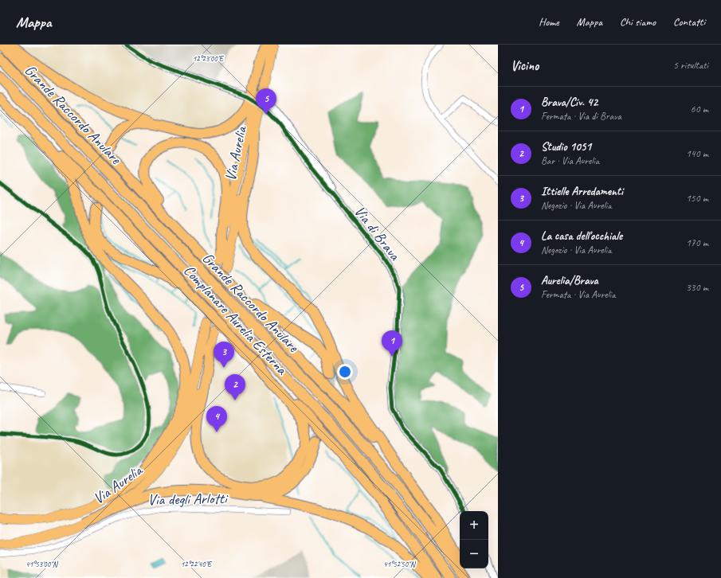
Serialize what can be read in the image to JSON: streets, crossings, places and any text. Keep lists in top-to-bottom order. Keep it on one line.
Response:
{"streets":{"highway":["Grande Raccordo Anulare","Via Aurelia","Complanare Aurelia Esterna"],"street":["Via di Brava","Via degli Arlotti"]},"page":{"header":"Mappa","nav":["Home","Mappa","Chi siamo","Contatti"],"heading":["Vicino","5 risultati"],"list":[{"mark":"1","name":"Brava/Civ. 42","note":"Fermata · Via di Brava","value":"60 m"},{"mark":"2","name":"Studio 1051","note":"Bar · Via Aurelia","value":"140 m"},{"mark":"3","name":"Ittielle Arredamenti","note":"Negozio · Via Aurelia","value":"150 m"},{"mark":"4","name":"La casa dell'occhiale","note":"Negozio · Via Aurelia","value":"170 m"},{"mark":"5","name":"Aurelia/Brava","note":"Fermata · Via Aurelia","value":"330 m"}],"pins":["5","1","3","2","4"],"map_buttons":["+","−"]},"coordinates":["12°23'00\"E","41°53'00\"N","41°52'50\"N","12°22'40\"E"]}
